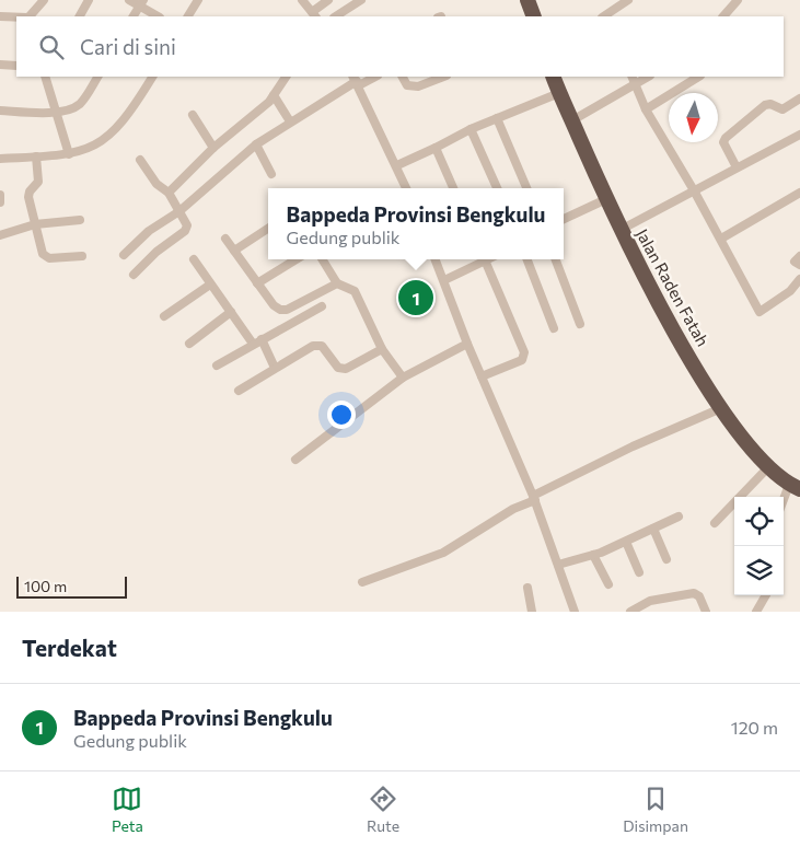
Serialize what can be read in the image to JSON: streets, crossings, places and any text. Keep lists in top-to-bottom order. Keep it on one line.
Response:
{"streets":{"highway":["Jalan Raden Fatah"]},"scale_bar":"100 m","north":"bottom","page":{"search":"Cari di sini","popup":["Bappeda Provinsi Bengkulu","Gedung publik"],"pins":"1","scale":"100 m","heading":"Terdekat","list":[{"mark":"1","name":"Bappeda Provinsi Bengkulu","note":"Gedung publik","value":"120 m"}],"nav":["Peta","Rute","Disimpan"]}}
